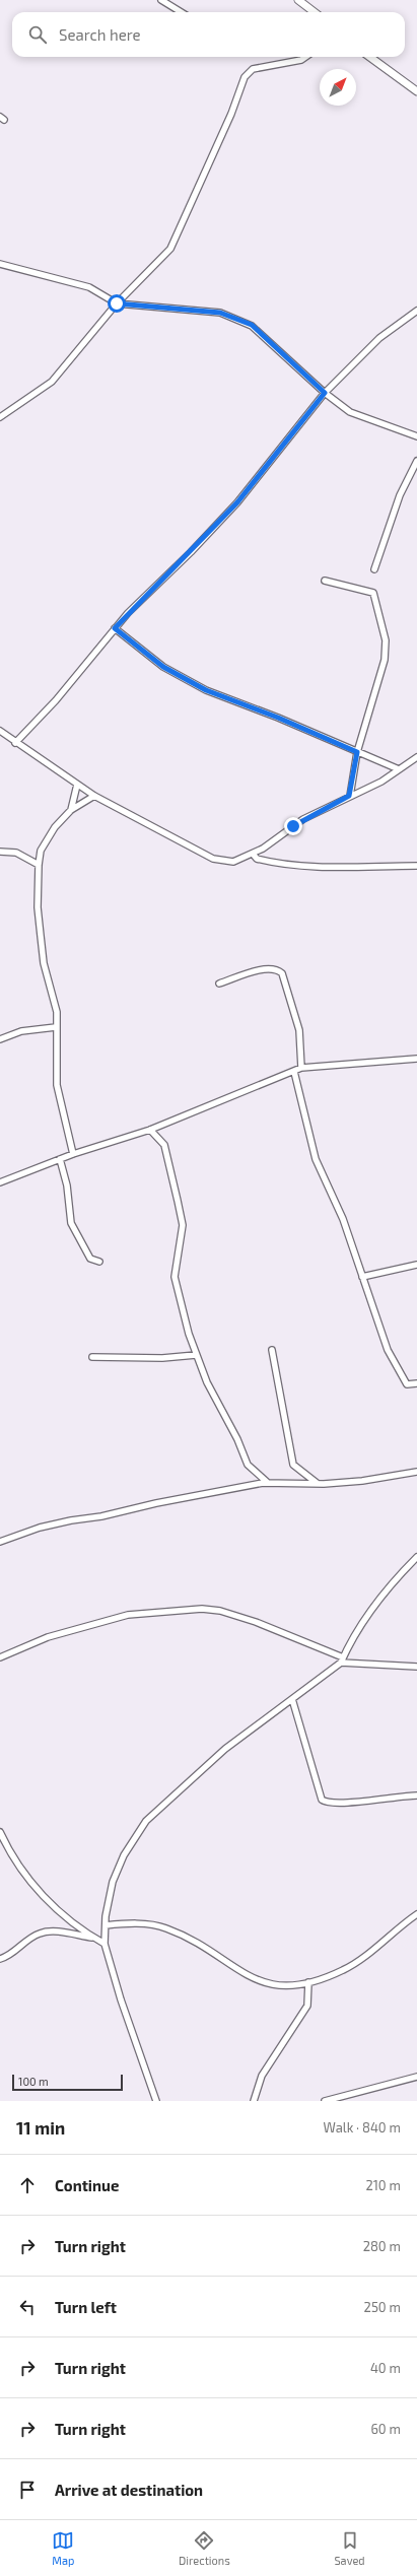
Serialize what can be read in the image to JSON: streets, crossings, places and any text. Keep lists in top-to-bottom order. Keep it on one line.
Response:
{"scale_bar":"100 m","north":"top right","page":{"search":"Search here","scale":"100 m","heading":["11 min","Walk · 840 m"],"list":[["Continue","210 m"],["Turn right","280 m"],["Turn left","250 m"],["Turn right","40 m"],["Turn right","60 m"],"Arrive at destination"],"nav":["Map","Directions","Saved"]}}
